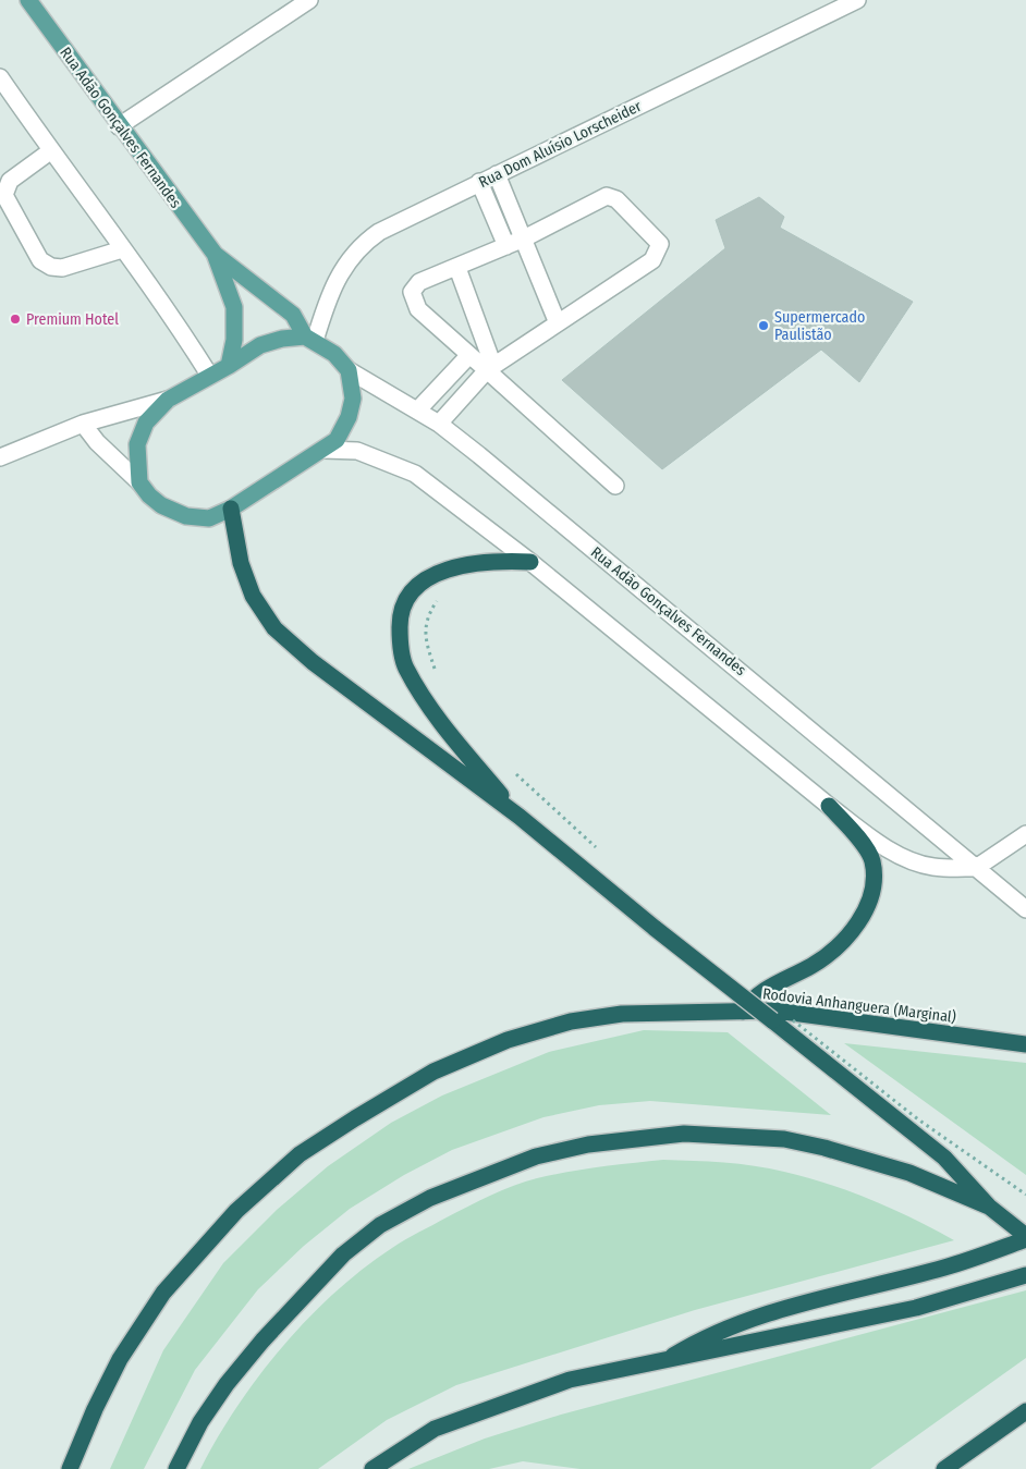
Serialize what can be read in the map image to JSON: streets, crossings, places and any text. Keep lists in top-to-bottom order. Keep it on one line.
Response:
{"streets":{"highway":["Rodovia Anhanguera (Marginal)"],"main road":["Rua Adão Gonçalves Fernandes"],"street":["Rua Dom Aluísio Lorscheider"]},"crossings":[["Rua Adão Gonçalves Fernandes","Rua Dom Aluísio Lorscheider"]],"places":["Premium Hotel","Supermercado Paulistão"]}
